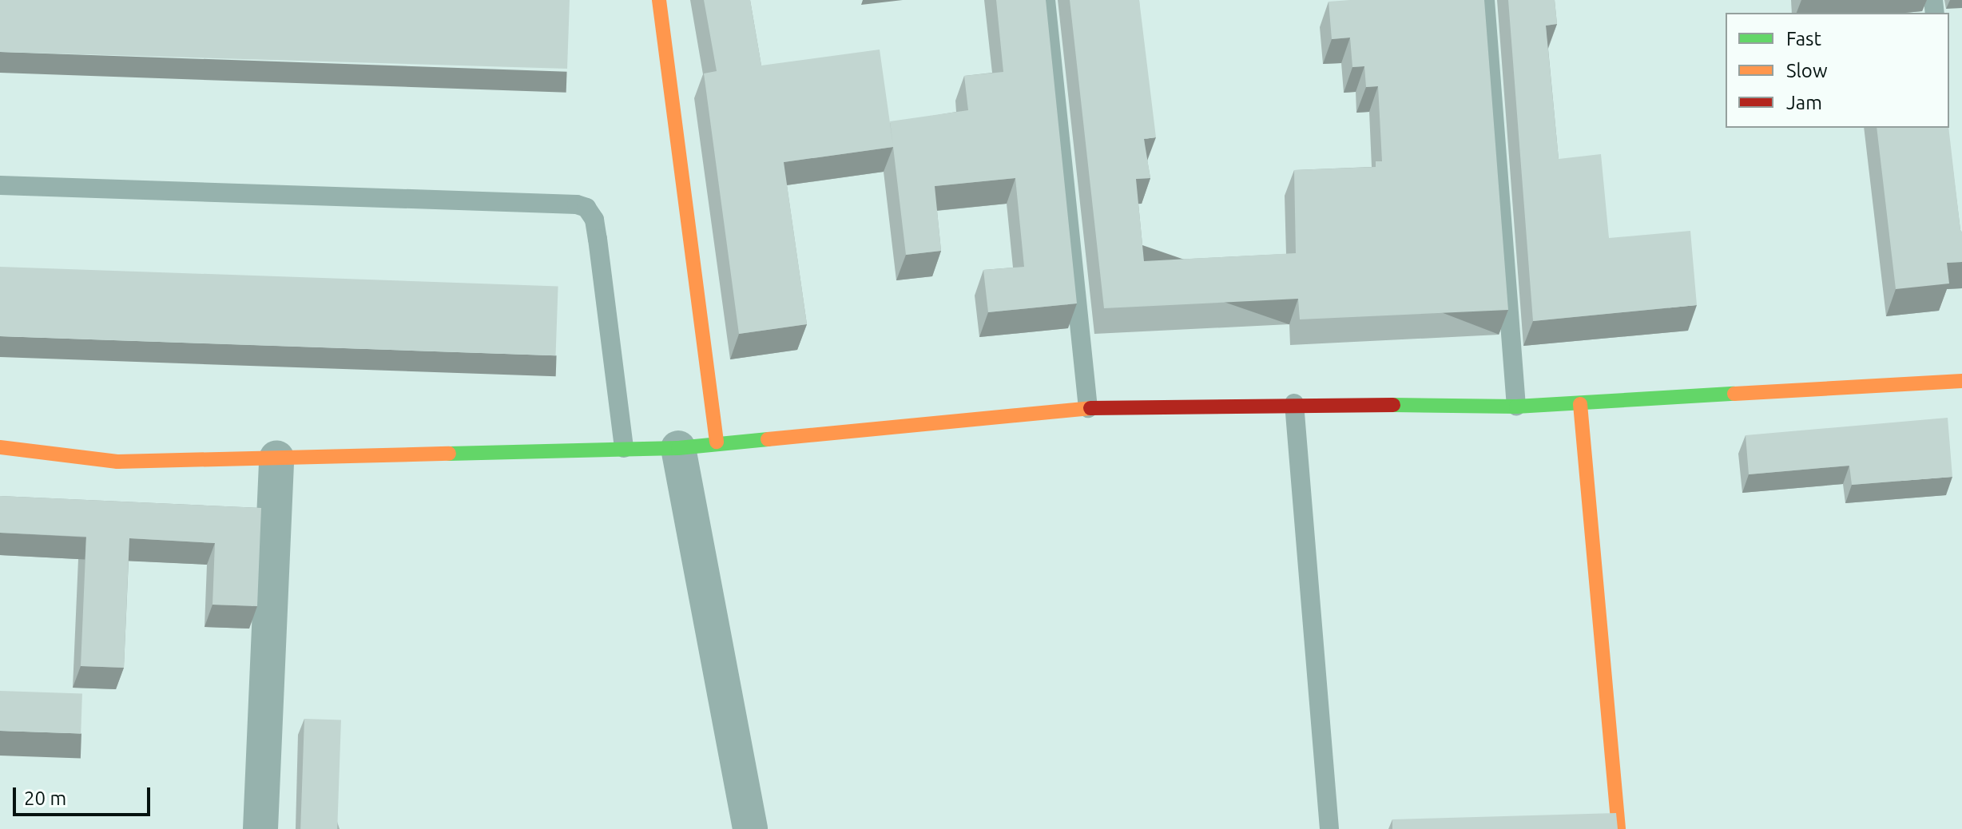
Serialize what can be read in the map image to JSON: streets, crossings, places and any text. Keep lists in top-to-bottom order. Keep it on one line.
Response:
{"legend":["Fast","Slow","Jam"],"scale_bar":"20 m"}
